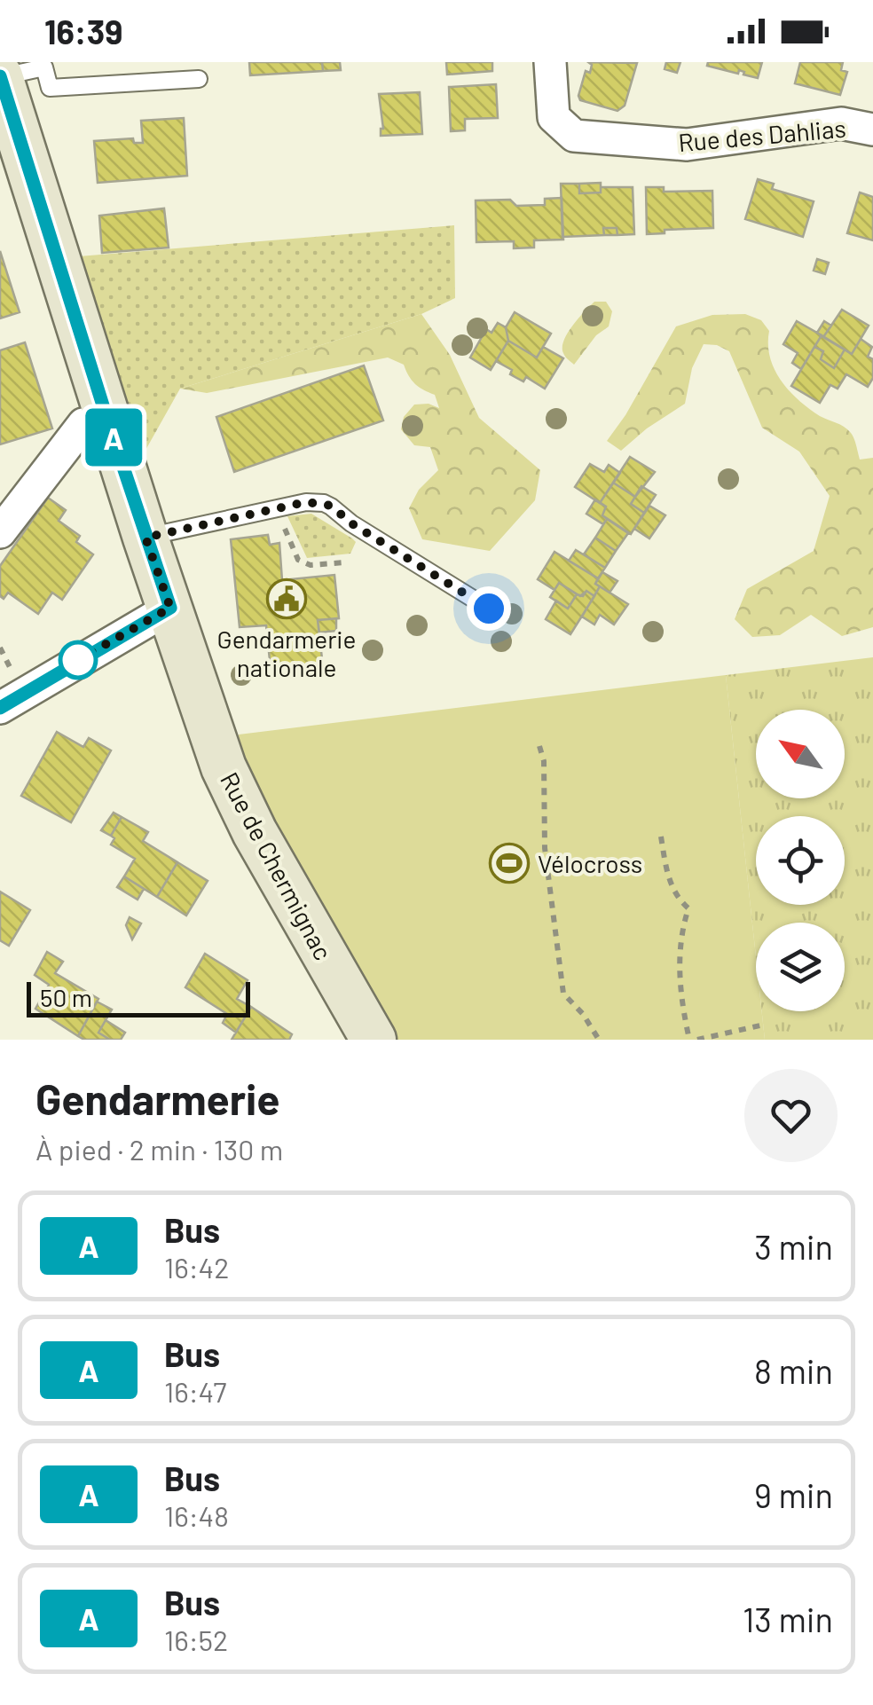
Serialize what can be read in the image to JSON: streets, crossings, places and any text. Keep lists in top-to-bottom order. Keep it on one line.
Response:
{"streets":{"street":["Rue des Dahlias","Rue de Chermignac"]},"places":{"public building":["Gendarmerie nationale"],"sports":["Vélocross"]},"lines":["bus line A"],"scale_bar":"50 m","north":"top left","page":{"status":"16:39","on_map":"A","scale":"50 m","heading":["Gendarmerie","À pied · 2 min · 130 m"],"list":[{"mark":"A","name":"Bus","note":"16:42","value":"3 min"},{"mark":"A","name":"Bus","note":"16:47","value":"8 min"},{"mark":"A","name":"Bus","note":"16:48","value":"9 min"},{"mark":"A","name":"Bus","note":"16:52","value":"13 min"}]}}
